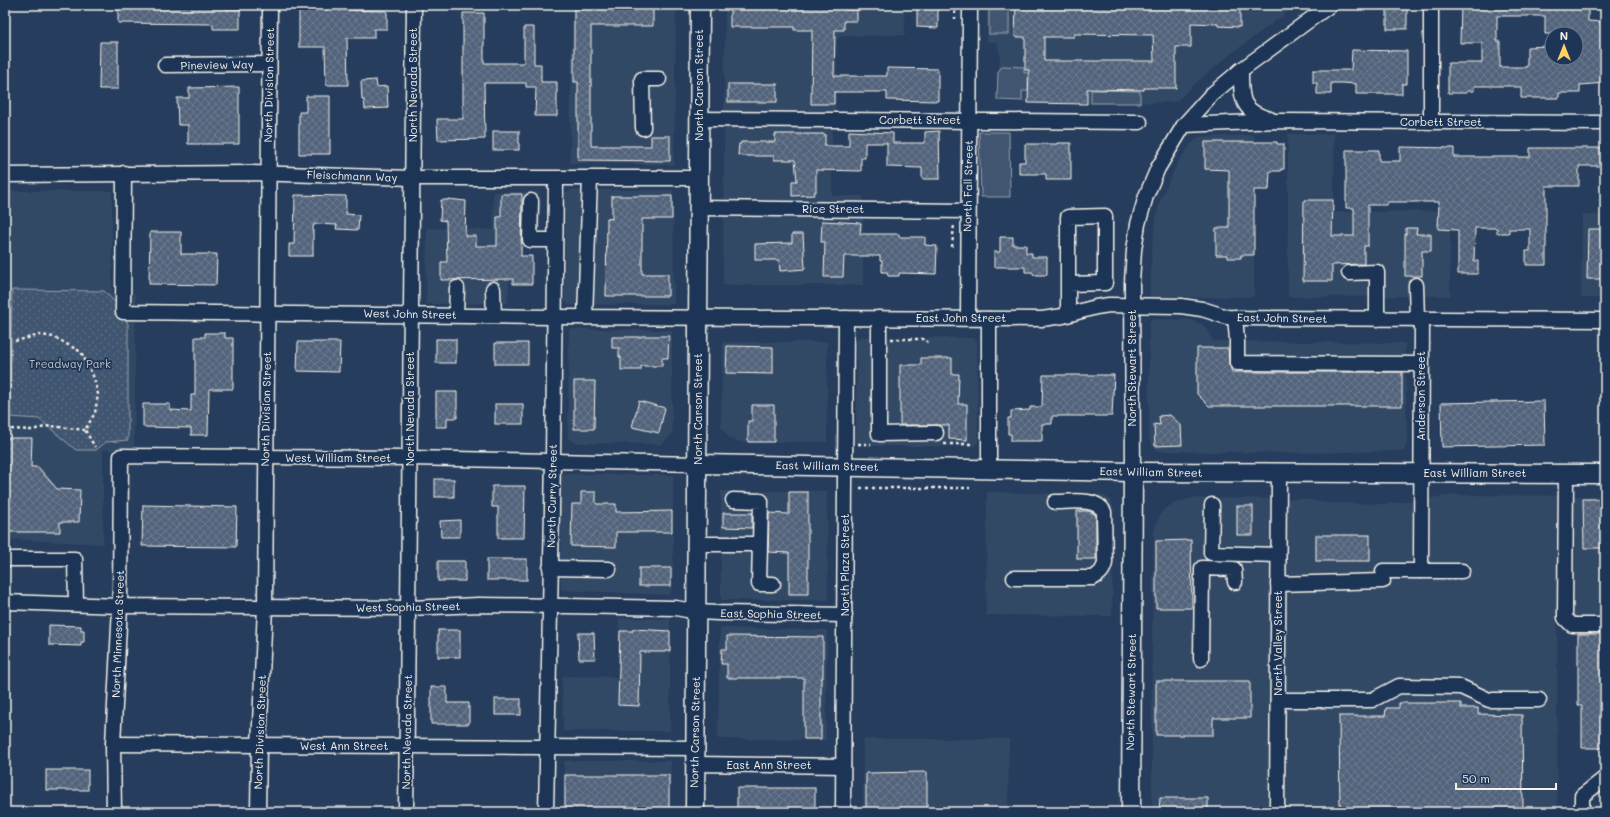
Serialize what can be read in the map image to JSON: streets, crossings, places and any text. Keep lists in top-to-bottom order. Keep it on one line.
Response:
{"streets":{"main road":["North Carson Street","North Stewart Street","East William Street"],"street":["Pineview Way","North Division Street","North Nevada Street","Corbett Street","Fleischmann Way","North Fall Street","Rice Street","West John Street","East John Street","Anderson Street","West William Street","North Curry Street","North Plaza Street","West Sophia Street","East Sophia Street","North Minnesota Street","North Valley Street","West Ann Street","East Ann Street"]},"crossings":[["Pineview Way","North Division Street"],["North Division Street","Fleischmann Way"],["North Division Street","West John Street"],["North Division Street","West William Street"],["North Division Street","West Sophia Street"],["North Division Street","West Ann Street"],["North Nevada Street","Fleischmann Way"],["North Nevada Street","West John Street"],["North Nevada Street","West William Street"],["North Nevada Street","West Sophia Street"],["North Nevada Street","West Ann Street"],["North Carson Street","Corbett Street"],["North Carson Street","Fleischmann Way"],["North Carson Street","Rice Street"],["North Carson Street","West John Street"],["North Carson Street","East John Street"],["North Carson Street","West William Street"],["North Carson Street","East William Street"],["North Carson Street","West Sophia Street"],["North Carson Street","East Sophia Street"],["North Carson Street","West Ann Street"],["North Carson Street","East Ann Street"],["Corbett Street","North Fall Street"],["Corbett Street","North Stewart Street"],["Fleischmann Way","West John Street"],["Fleischmann Way","North Curry Street"],["North Fall Street","Rice Street"],["North Fall Street","East John Street"],["West John Street","East John Street"],["West John Street","North Curry Street"],["East John Street","North Stewart Street"],["East John Street","Anderson Street"],["East John Street","North Plaza Street"],["North Stewart Street","East William Street"],["Anderson Street","East William Street"],["West William Street","East William Street"],["West William Street","North Curry Street"],["West William Street","North Minnesota Street"],["East William Street","North Plaza Street"],["East William Street","North Valley Street"],["North Curry Street","West Sophia Street"],["North Curry Street","West Ann Street"],["North Plaza Street","East Sophia Street"],["North Plaza Street","East Ann Street"],["West Sophia Street","East Sophia Street"],["West Sophia Street","North Minnesota Street"],["North Minnesota Street","West Ann Street"],["West Ann Street","East Ann Street"]],"parks":["Treadway Park"],"scale_bar":"50 m","north":"top"}
